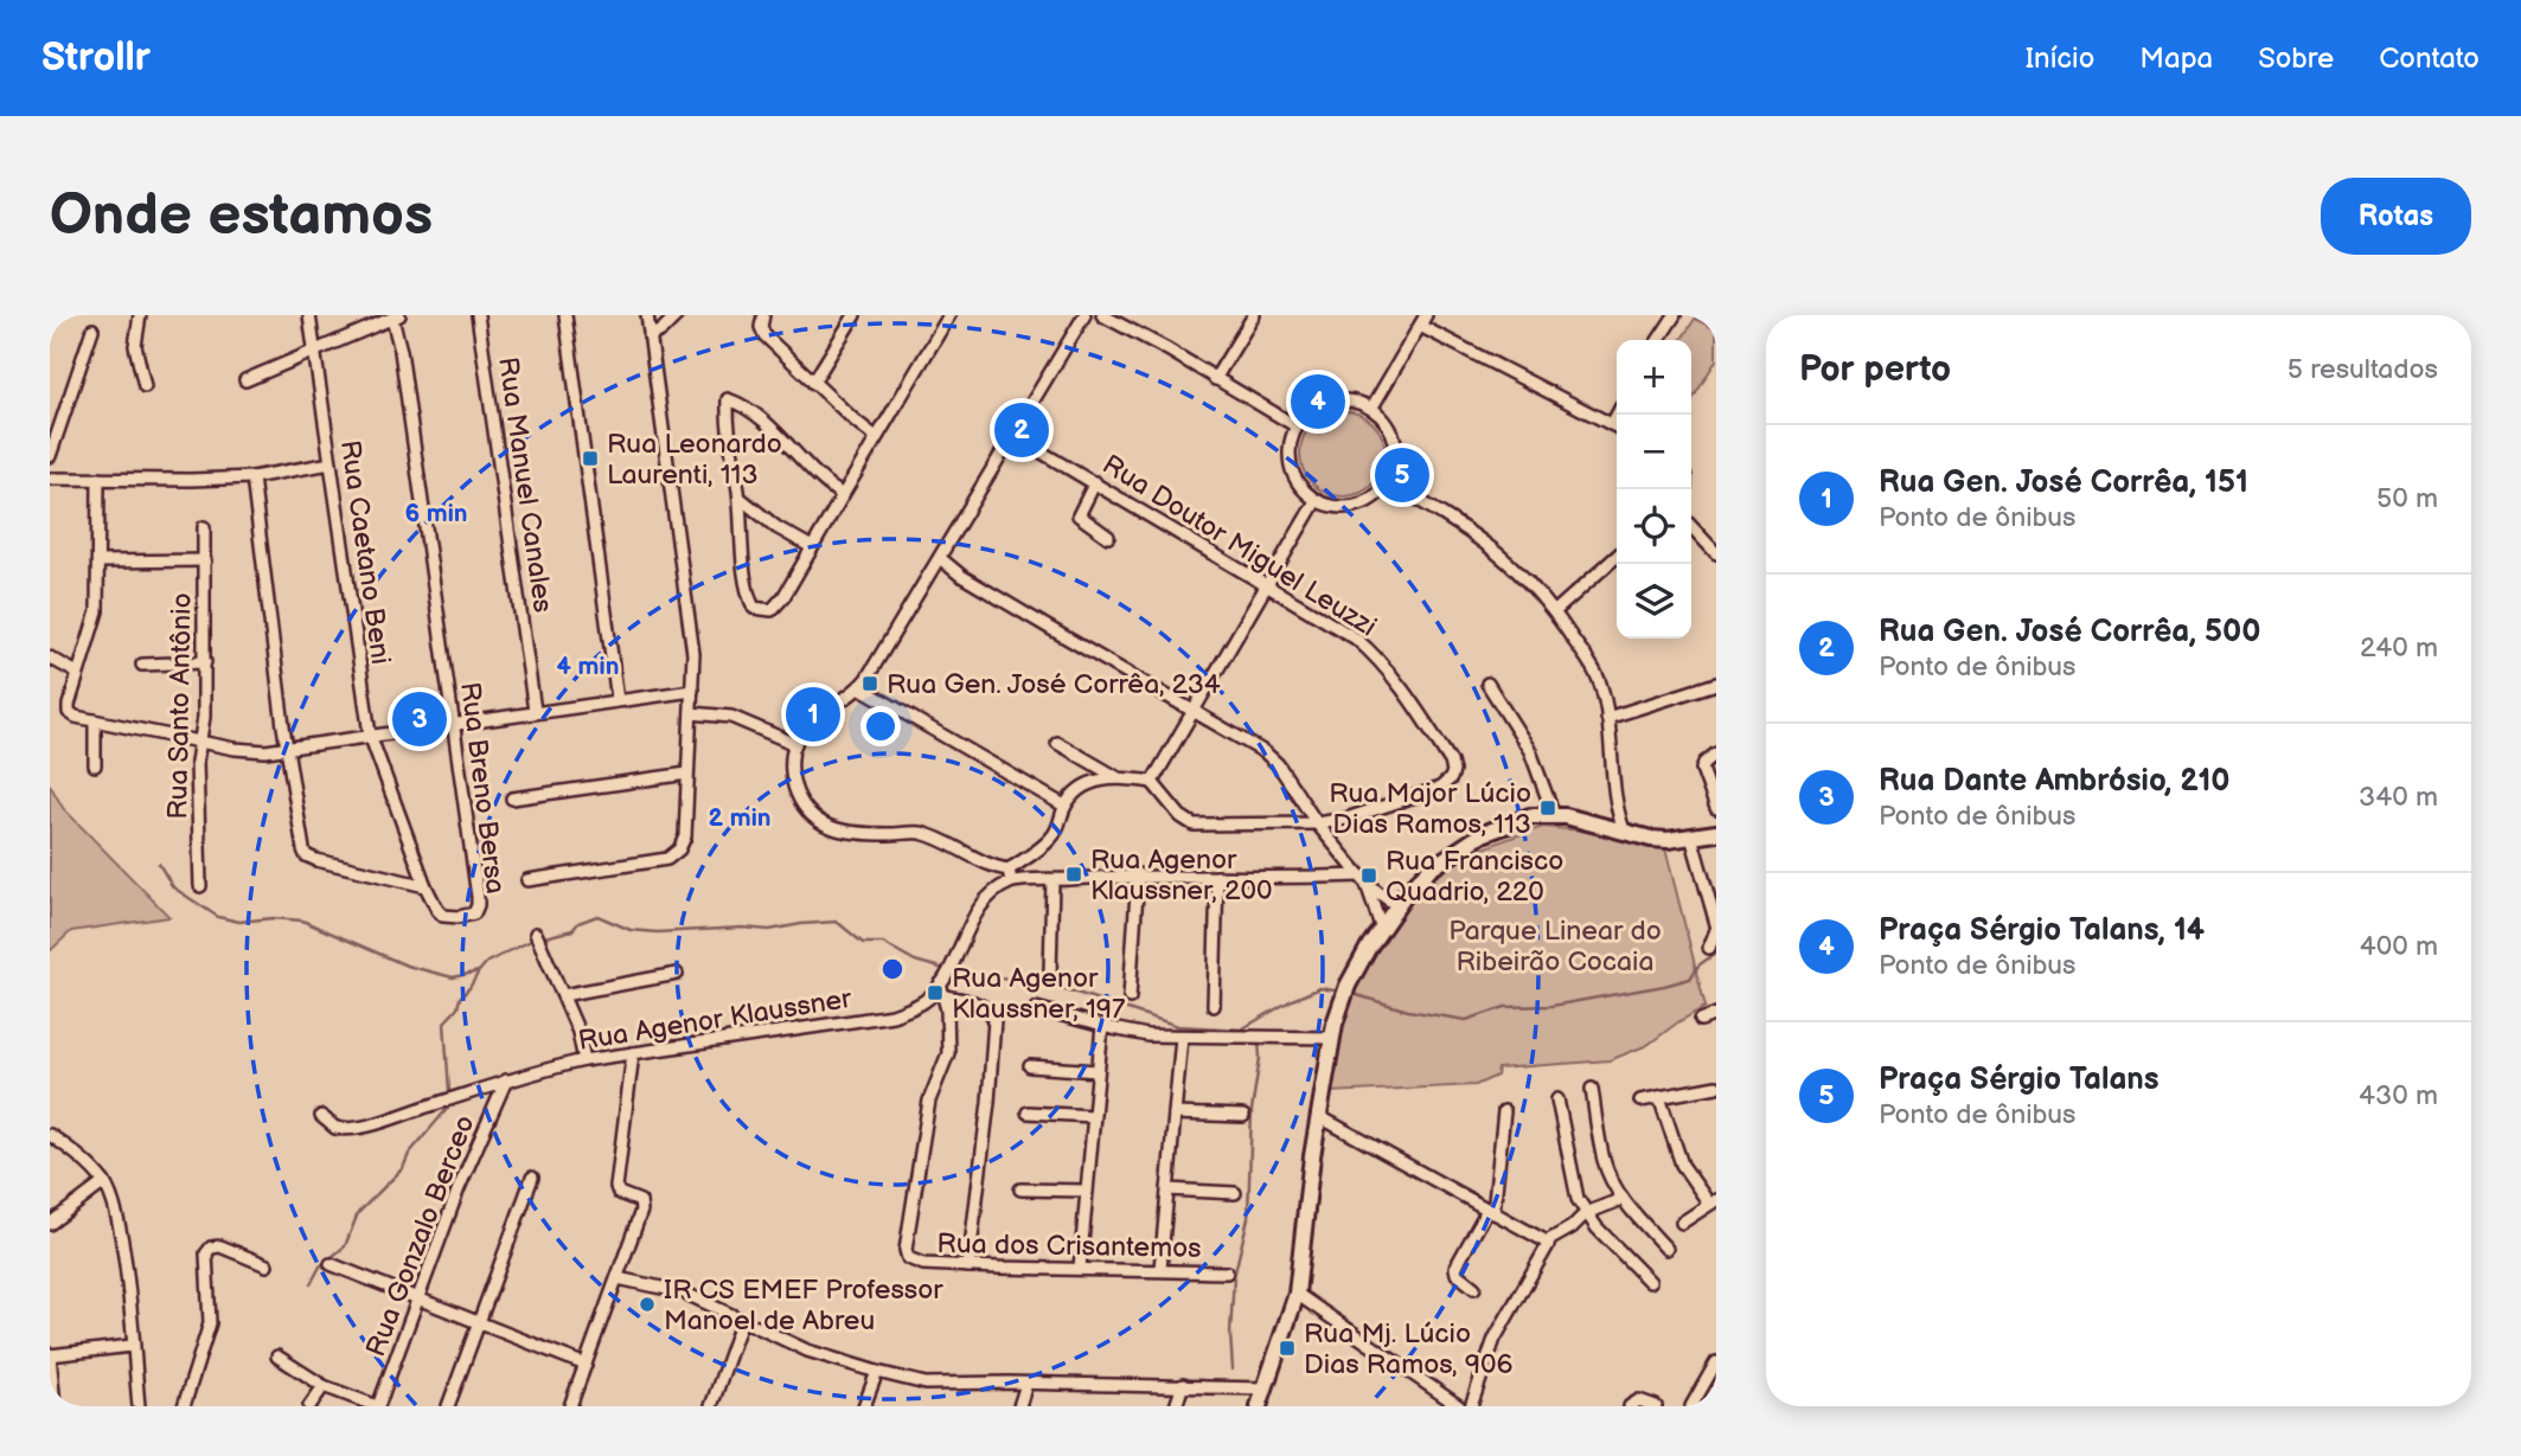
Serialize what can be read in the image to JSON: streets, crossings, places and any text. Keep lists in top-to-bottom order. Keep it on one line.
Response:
{"streets":{"street":["Rua Manuel Canales","Rua Doutor Miguel Leuzzi","Rua Caetano Beni","Rua Santo Antônio","Rua Breno Bersa","Rua Agenor Klaussner","Rua Gonzalo Berceo","Rua dos Crisantemos"]},"crossings":[["Rua Caetano Beni","Rua Breno Bersa"],["Rua Agenor Klaussner","Rua Gonzalo Berceo"]],"parks":["Parque Linear do Ribeirão Cocaia"],"places":{"transit":["Rua Leonardo Laurenti, 113","Rua Gen. José Corrêa, 234","Rua Major Lúcio Dias Ramos, 113","Rua Agenor Klaussner, 200","Rua Francisco Quadrio, 220","Rua Agenor Klaussner, 197","Rua Mj. Lúcio Dias Ramos, 906"],"other":["IR CS EMEF Professor Manoel de Abreu"]},"page":{"header":"Strollr","nav":["Início","Mapa","Sobre","Contato"],"buttons":"Rotas","title":"Onde estamos","heading":["Por perto","5 resultados"],"map_buttons":["+","−"],"pins":["4","2","5","1","3"],"list":[{"mark":"1","name":"Rua Gen. José Corrêa, 151","note":"Ponto de ônibus","value":"50 m"},{"mark":"2","name":"Rua Gen. José Corrêa, 500","note":"Ponto de ônibus","value":"240 m"},{"mark":"3","name":"Rua Dante Ambrósio, 210","note":"Ponto de ônibus","value":"340 m"},{"mark":"4","name":"Praça Sérgio Talans, 14","note":"Ponto de ônibus","value":"400 m"},{"mark":"5","name":"Praça Sérgio Talans","note":"Ponto de ônibus","value":"430 m"}]},"rings":["6 min","4 min","2 min"]}
